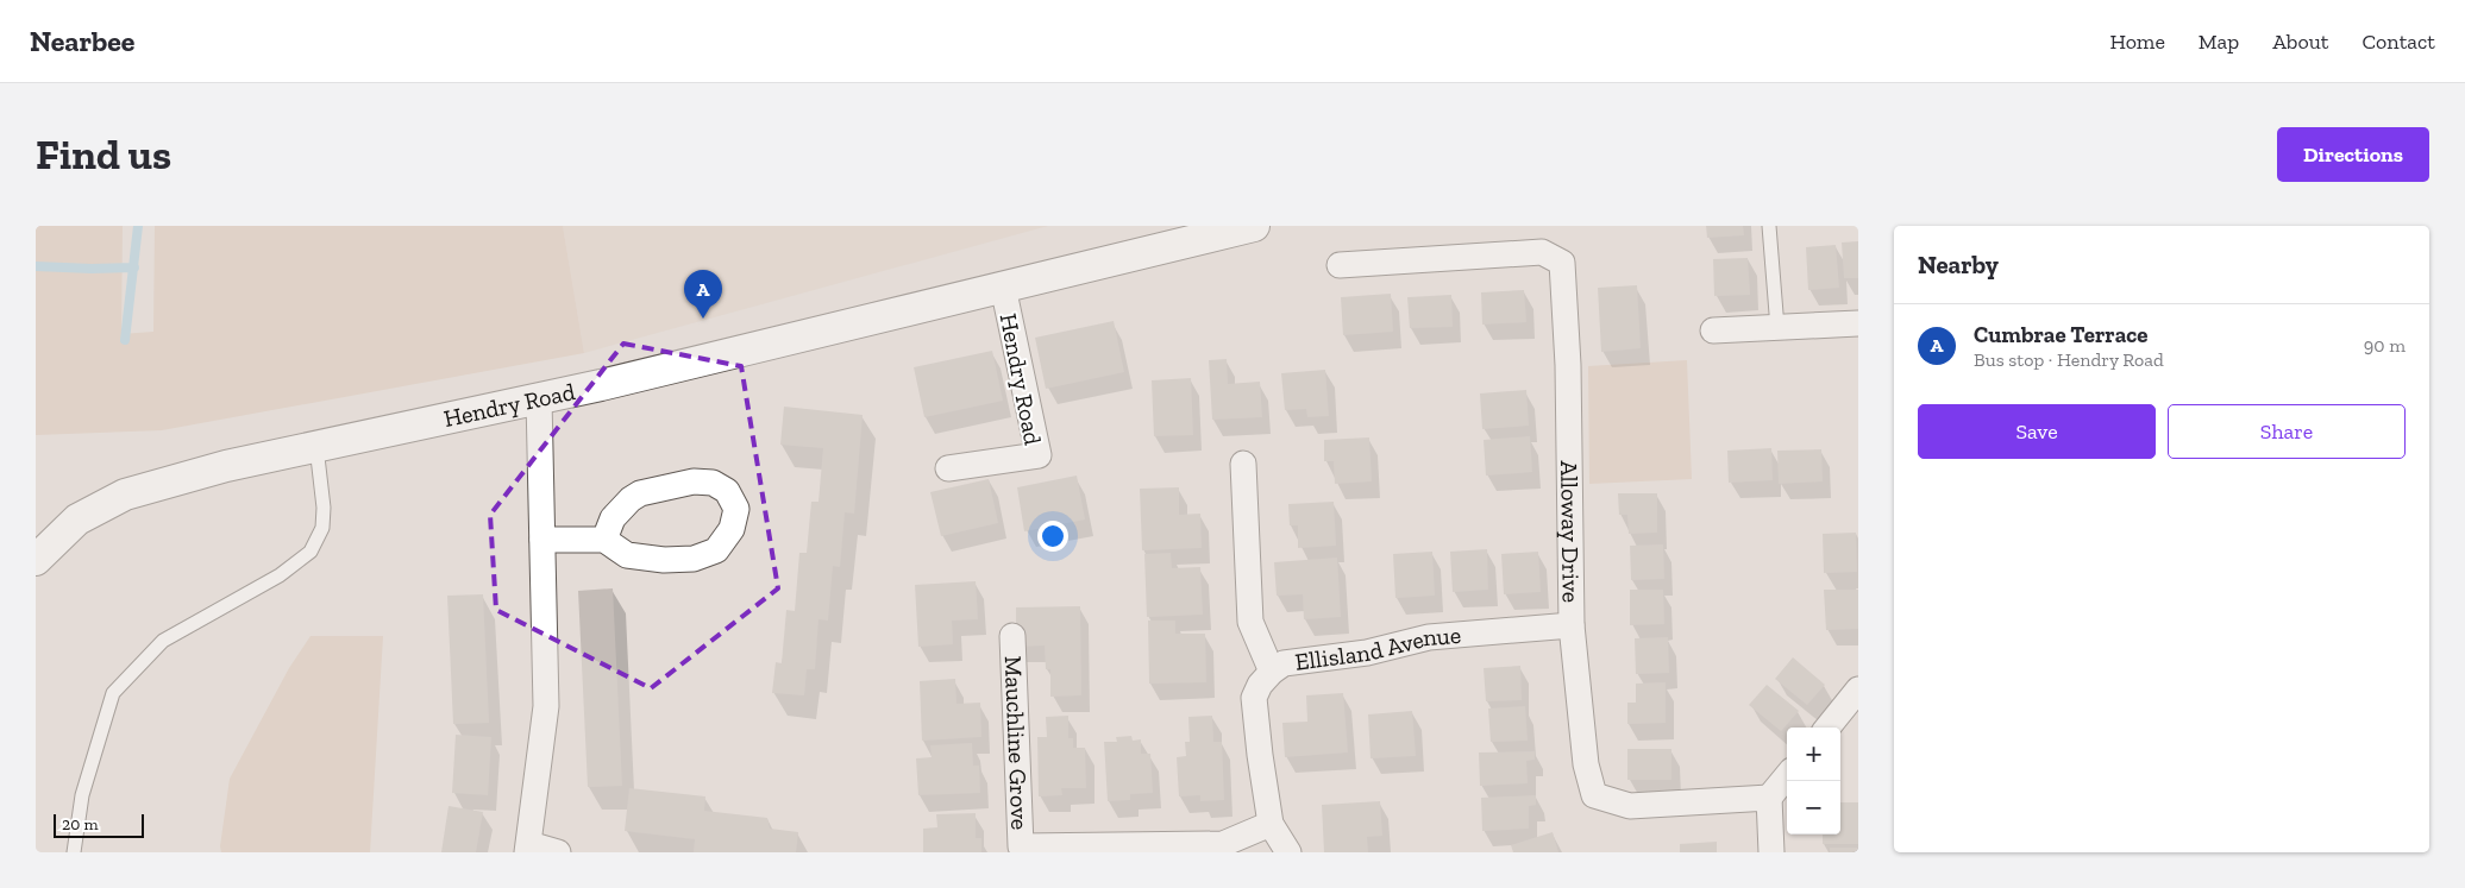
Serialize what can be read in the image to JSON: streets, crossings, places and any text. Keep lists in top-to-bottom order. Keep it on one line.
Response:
{"streets":{"street":["Hendry Road","Alloway Drive","Ellisland Avenue","Mauchline Grove"]},"crossings":[["Alloway Drive","Ellisland Avenue"],["Ellisland Avenue","Mauchline Grove"]],"scale_bar":"20 m","page":{"header":"Nearbee","nav":["Home","Map","About","Contact"],"buttons":["Directions",["Save","Share"]],"title":"Find us","heading":"Nearby","pins":"A","list":[{"mark":"A","name":"Cumbrae Terrace","note":"Bus stop · Hendry Road","value":"90 m"}],"map_buttons":["+","−"],"scale":"20 m"}}
